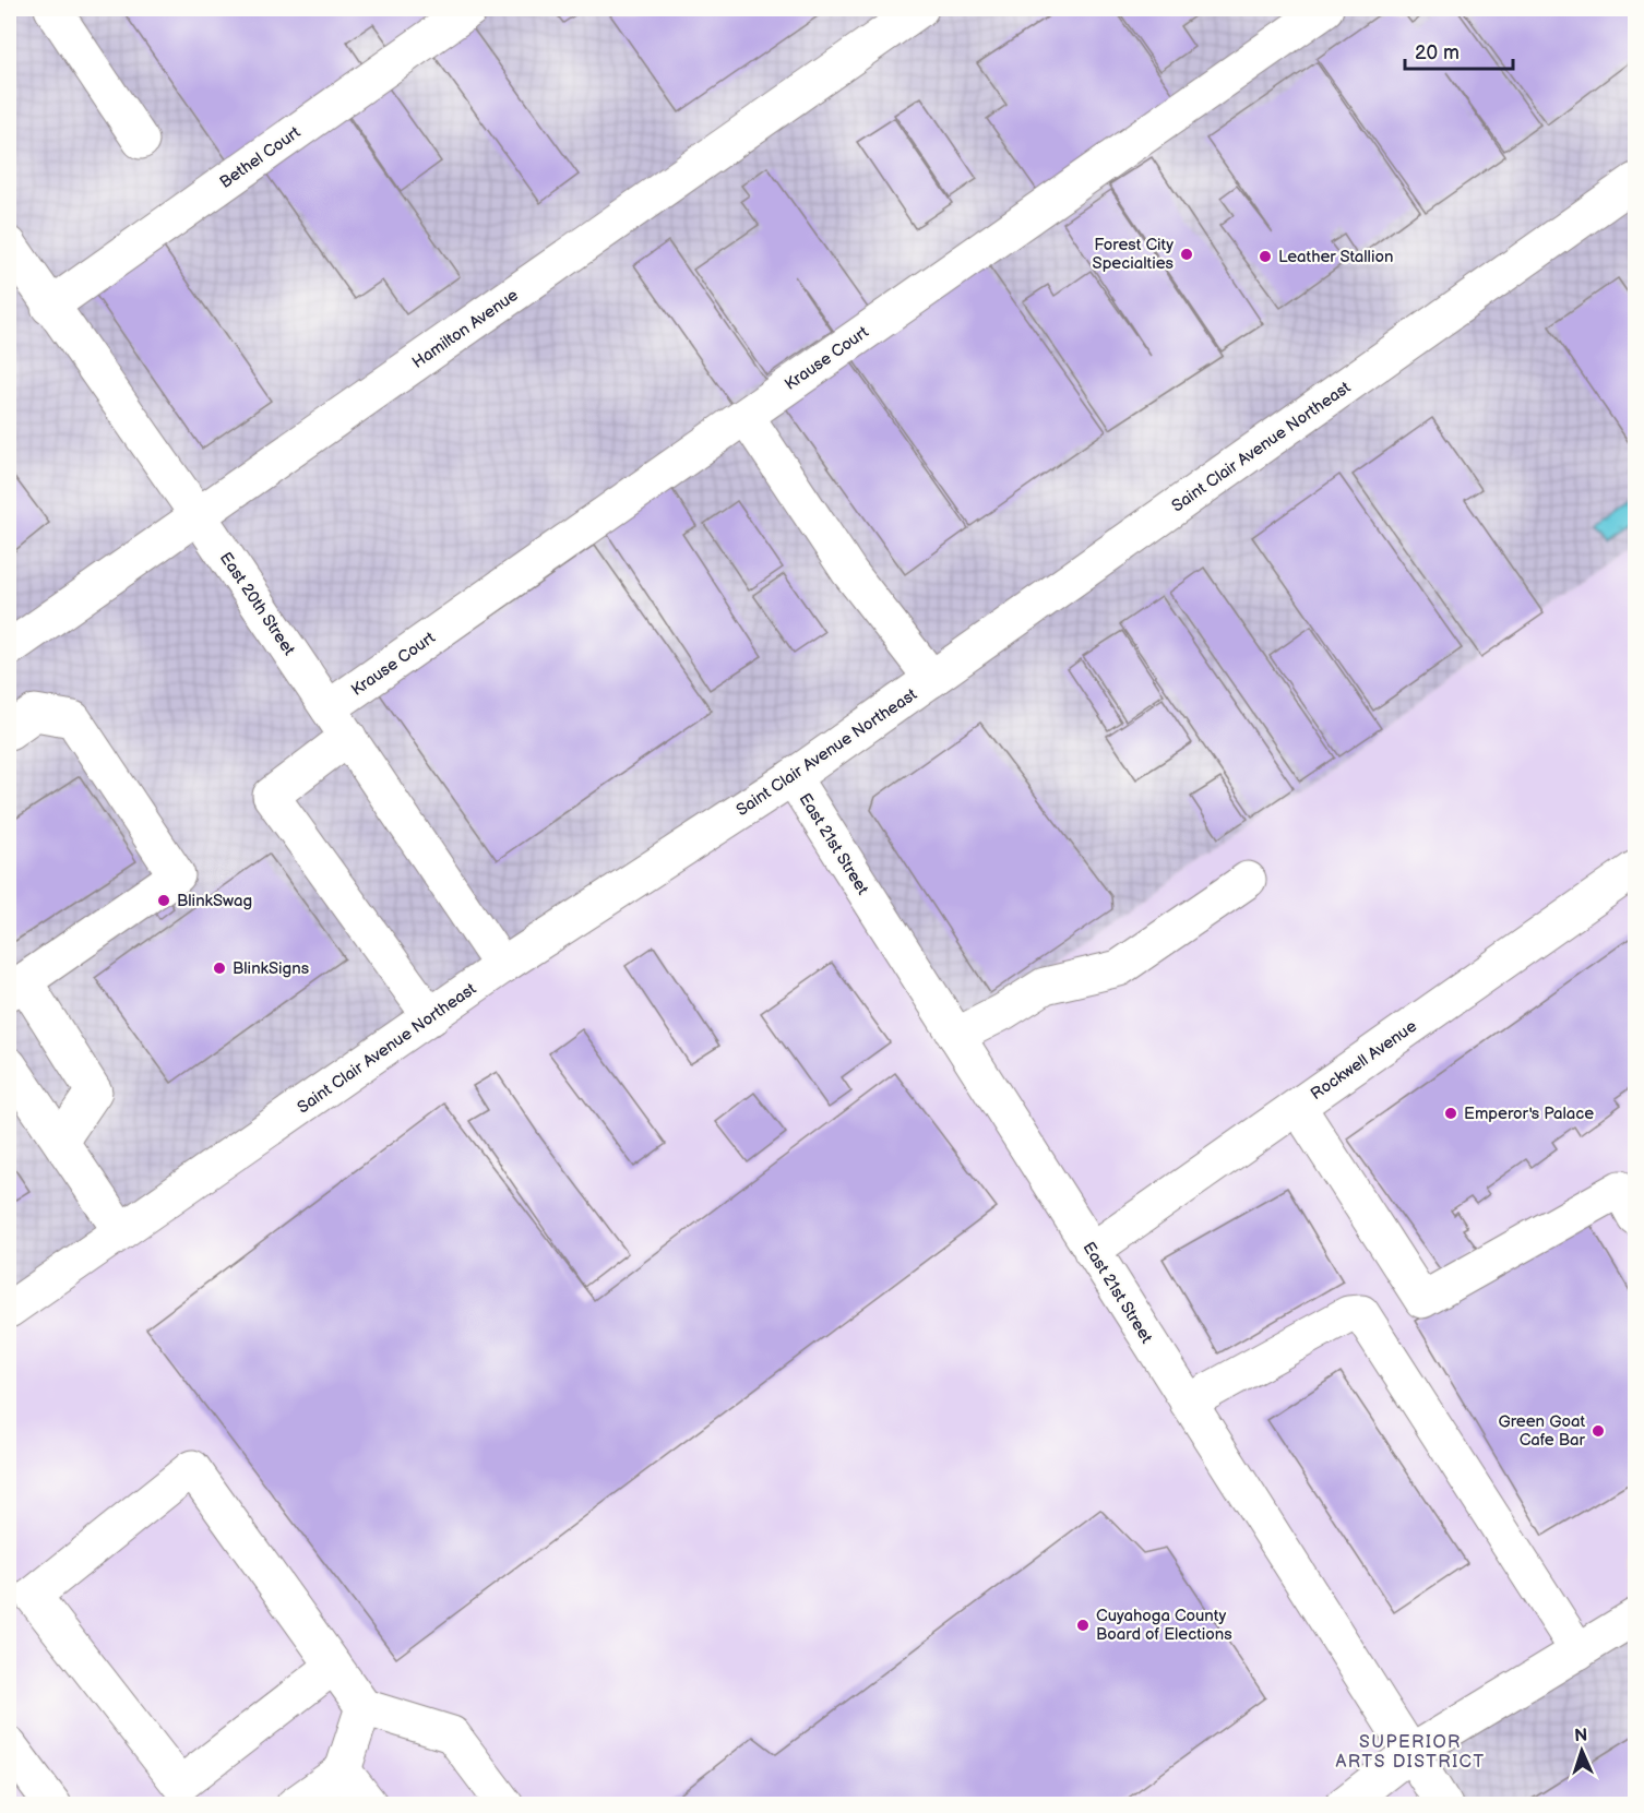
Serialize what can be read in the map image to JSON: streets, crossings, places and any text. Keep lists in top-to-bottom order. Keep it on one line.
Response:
{"streets":{"street":["Bethel Court","Hamilton Avenue","Krause Court","Saint Clair Avenue Northeast","East 20th Street","East 21st Street","Rockwell Avenue"]},"crossings":[["Bethel Court","East 20th Street"],["Hamilton Avenue","East 20th Street"],["Krause Court","Saint Clair Avenue Northeast"],["Krause Court","East 20th Street"],["Saint Clair Avenue Northeast","East 20th Street"],["Saint Clair Avenue Northeast","East 21st Street"],["East 21st Street","Rockwell Avenue"]],"districts":["SUPERIOR ARTS DISTRICT"],"places":["Forest City Specialties","Leather Stallion","BlinkSwag","BlinkSigns","Emperor's Palace","Green Goat Cafe Bar","Cuyahoga County Board of Elections"],"scale_bar":"20 m","north":"top"}
